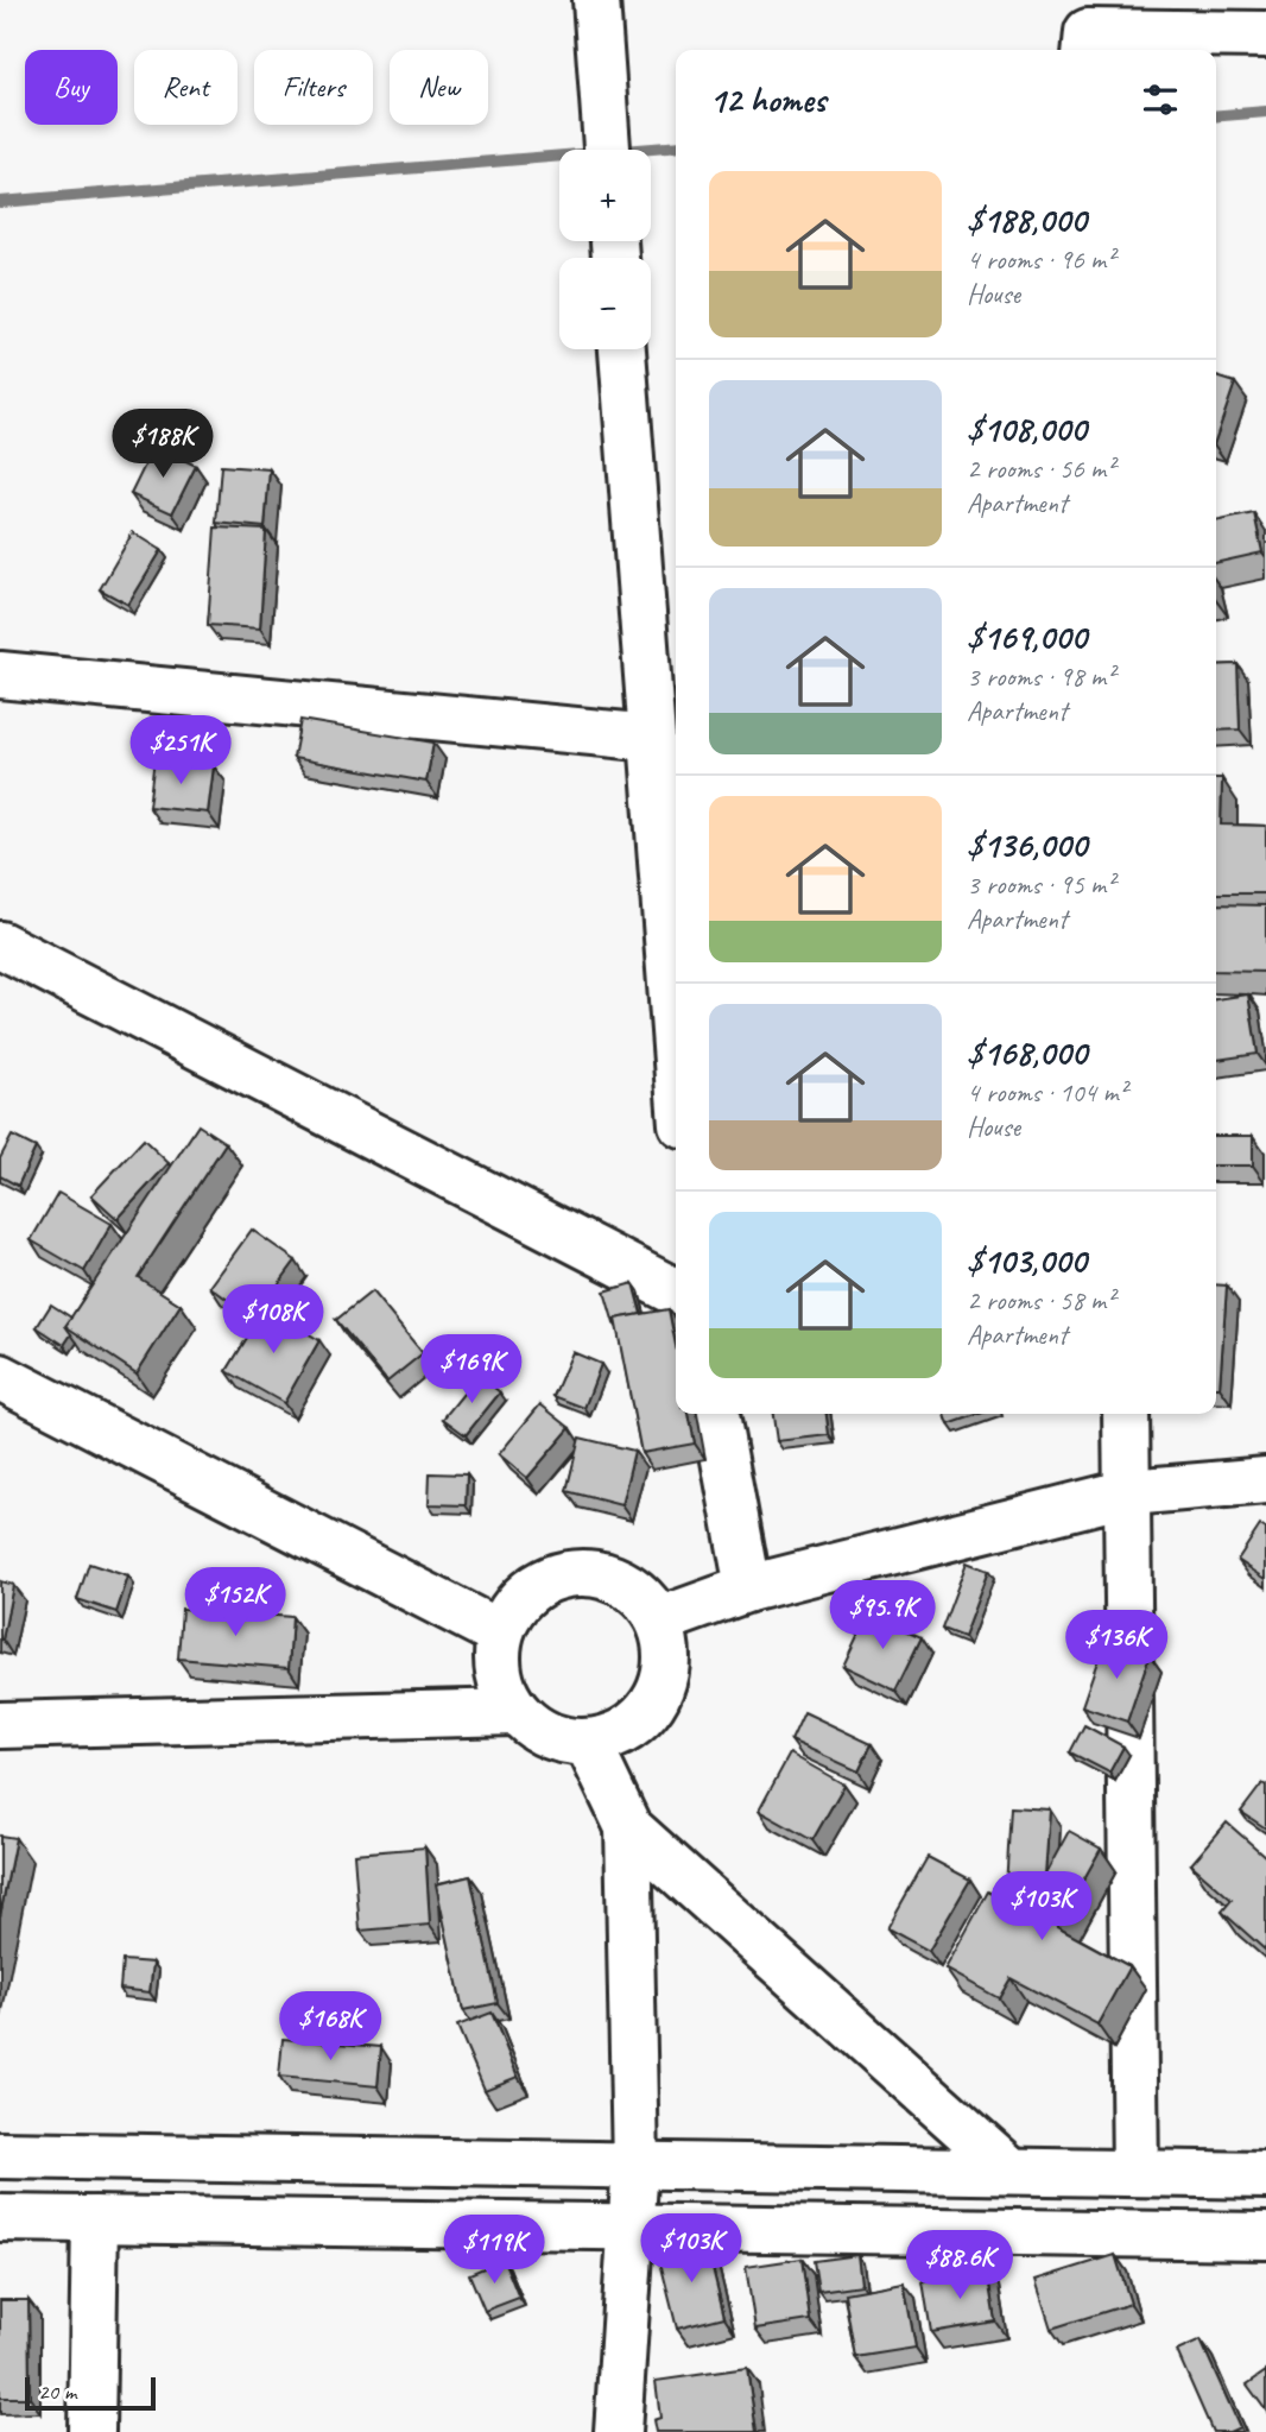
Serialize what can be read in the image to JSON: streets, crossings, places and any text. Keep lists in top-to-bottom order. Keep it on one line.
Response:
{"scale_bar":"20 m","page":{"chip":["Buy","Rent","Filters","New"],"heading":"12 homes","map_buttons":["+","−"],"list":[{"name":"$188,000","note":"4 rooms · 96 m² · House"},{"name":"$108,000","note":"2 rooms · 56 m² · Apartment"},{"name":"$169,000","note":"3 rooms · 98 m² · Apartment"},{"name":"$136,000","note":"3 rooms · 95 m² · Apartment"},{"name":"$168,000","note":"4 rooms · 104 m² · House"},{"name":"$103,000","note":"2 rooms · 58 m² · Apartment"}],"price":["$188K","$251K","$108K","$169K","$152K","$95.9K","$136K","$103K","$168K","$103K","$119K","$88.6K"],"scale":"20 m"}}
